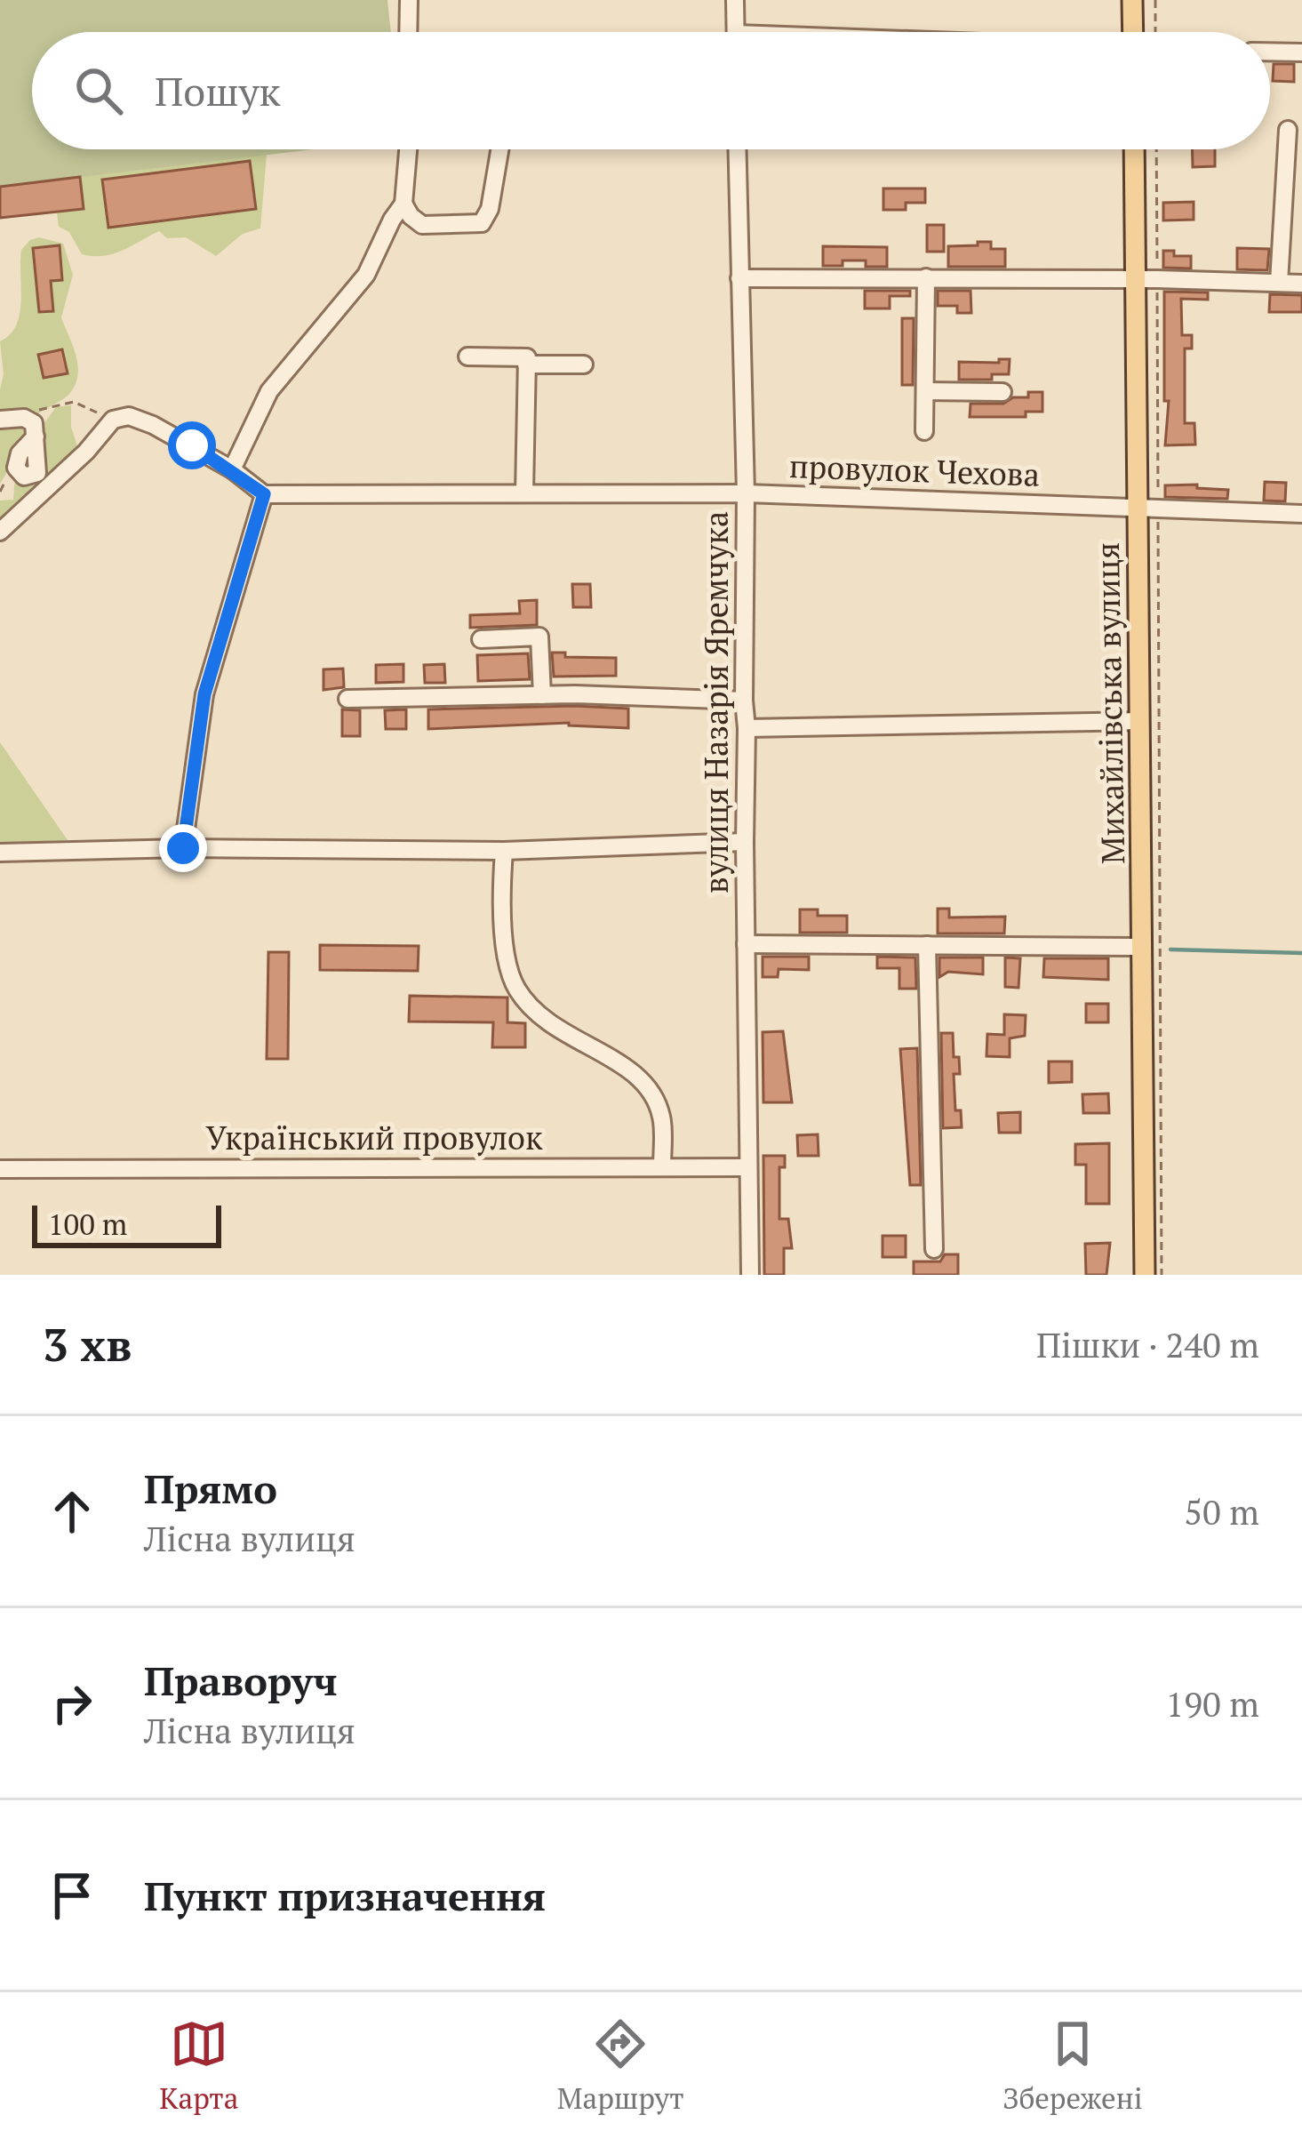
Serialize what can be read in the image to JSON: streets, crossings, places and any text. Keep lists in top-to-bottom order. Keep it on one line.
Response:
{"streets":{"main road":["Михайлівська вулиця"],"street":["провулок Чехова","вулиця Назарія Яремчука","Український провулок"]},"crossings":[["провулок Чехова","вулиця Назарія Яремчука"],["провулок Чехова","Михайлівська вулиця"],["вулиця Назарія Яремчука","Український провулок"]],"scale_bar":"100 m","page":{"search":"Пошук","scale":"100 m","heading":["3 хв","Пішки · 240 m"],"list":[["Прямо","Лісна вулиця","50 m"],["Праворуч","Лісна вулиця","190 m"],"Пункт призначення"],"nav":["Карта","Маршрут","Збережені"]}}
